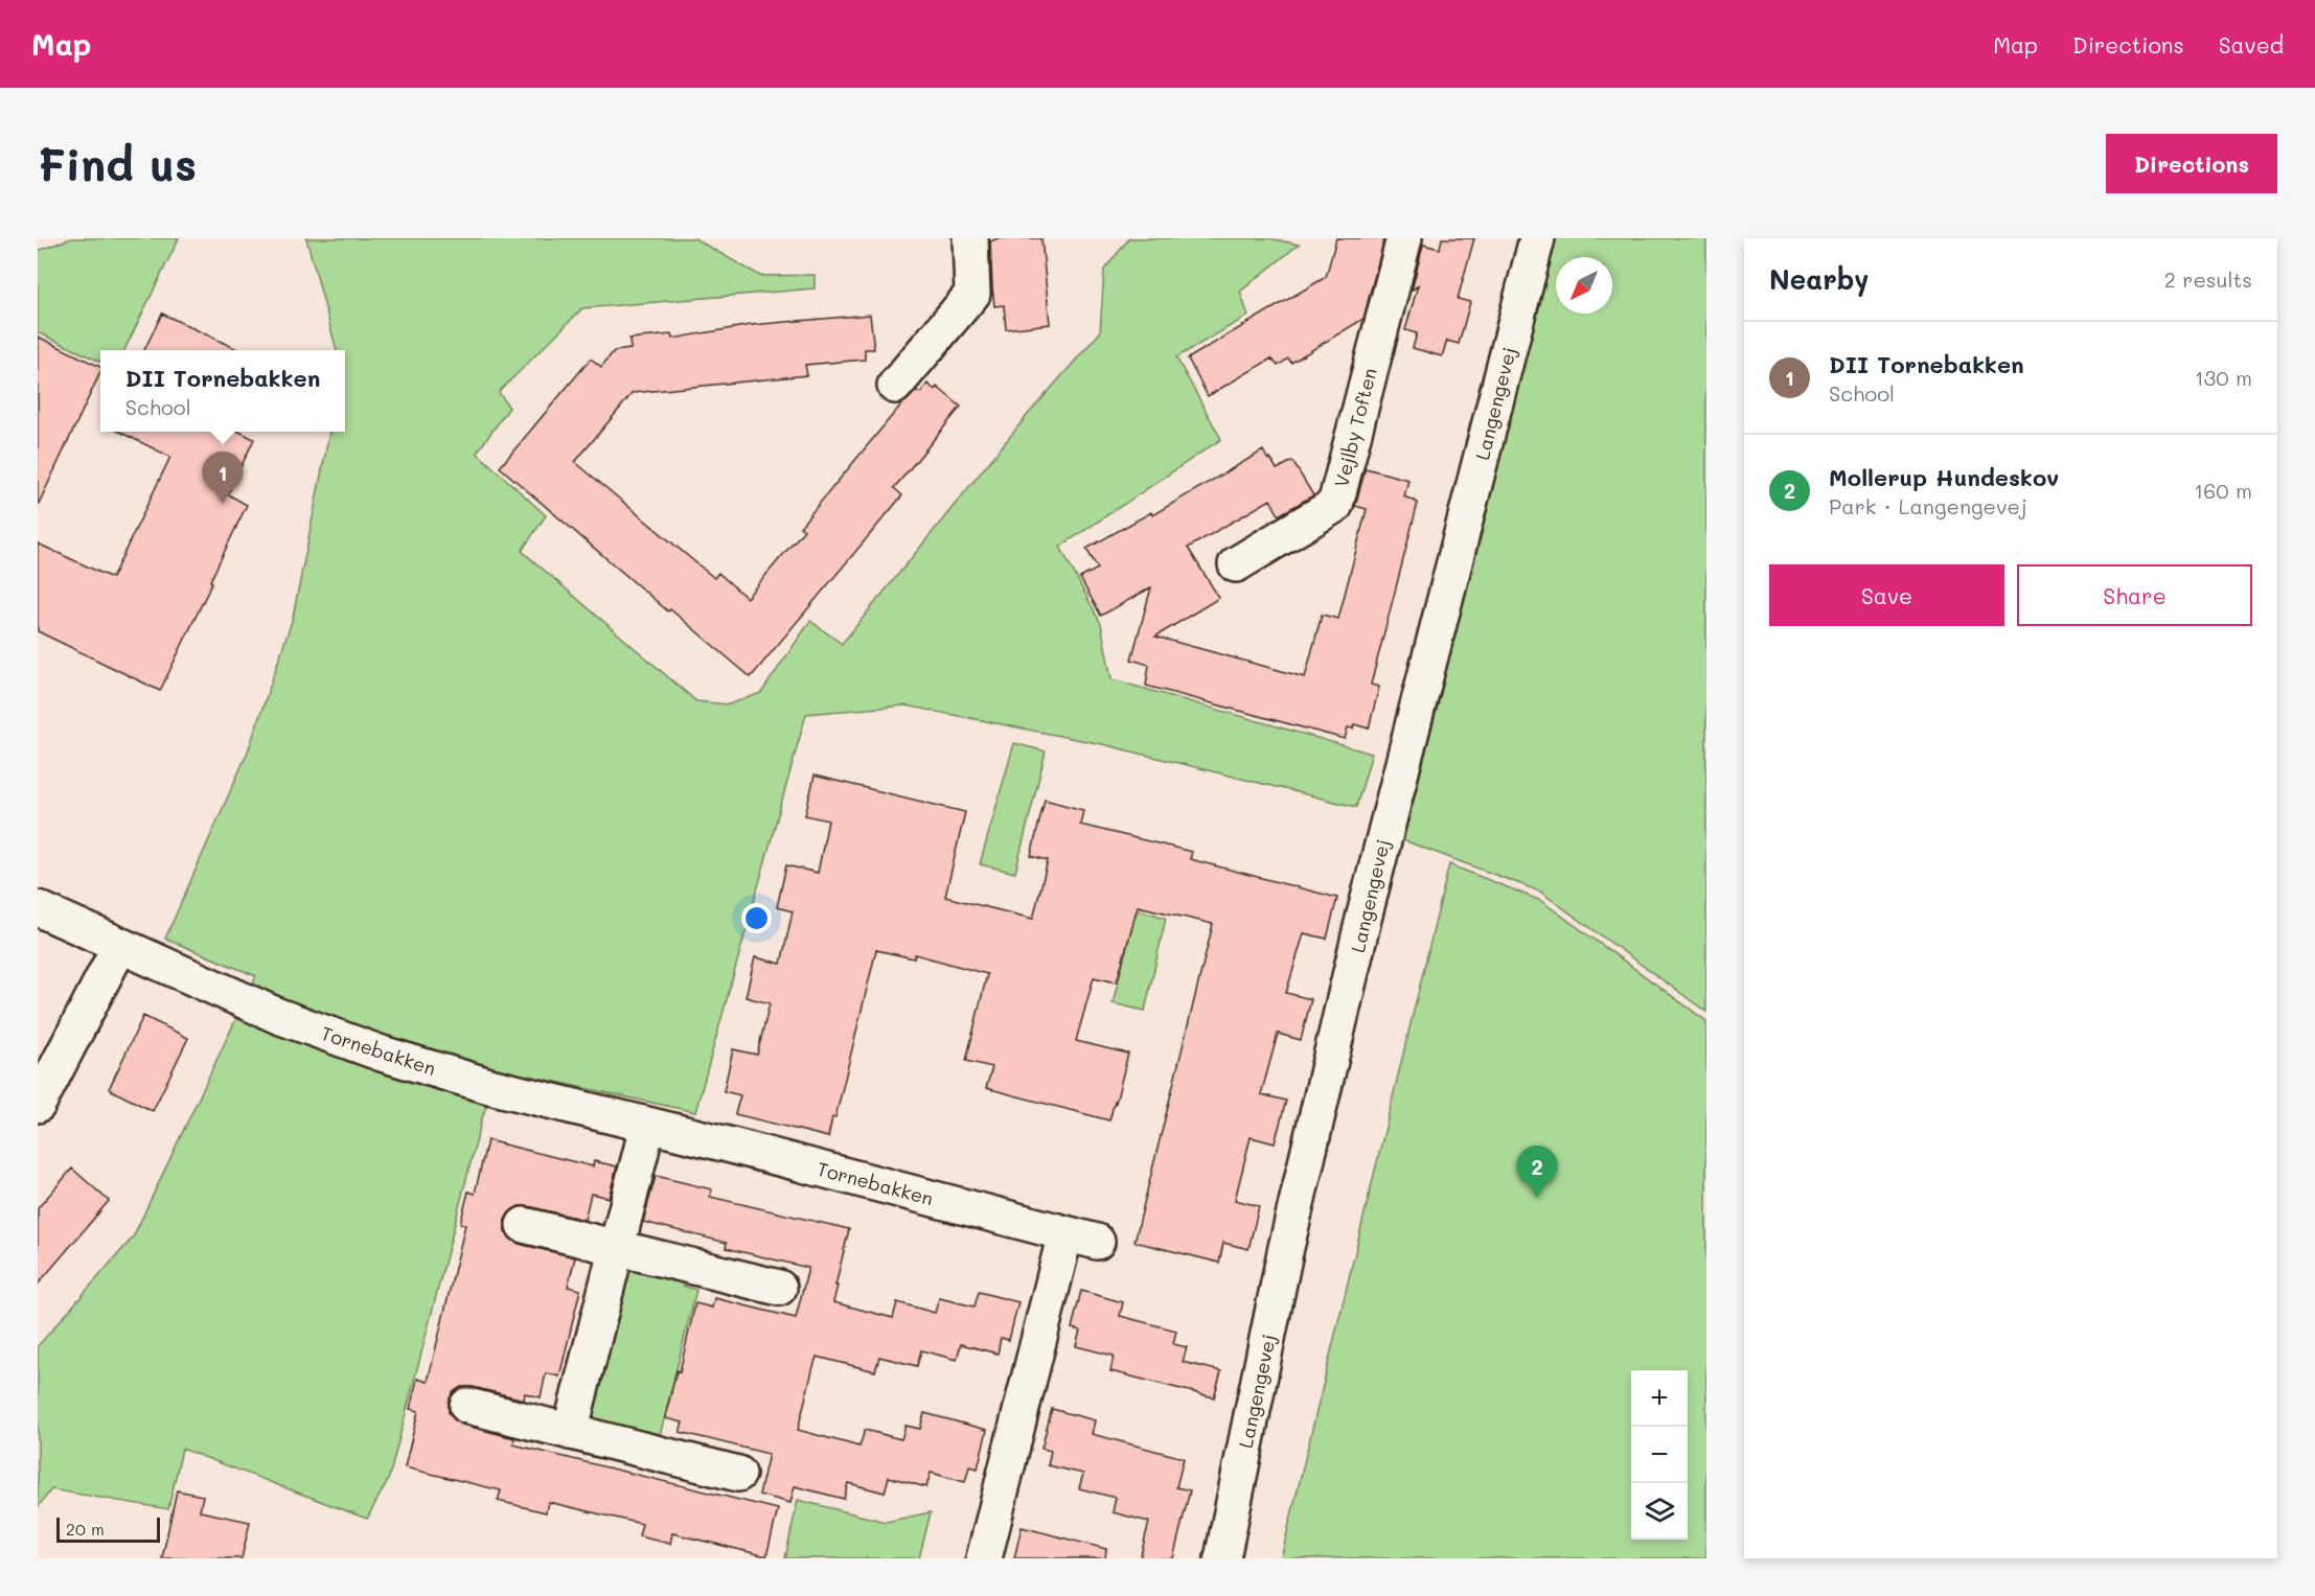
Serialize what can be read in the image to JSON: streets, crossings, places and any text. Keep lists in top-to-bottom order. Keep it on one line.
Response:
{"streets":{"street":["Langengevej","Vejlby Toften","Tornebakken"]},"scale_bar":"20 m","north":"bottom left","page":{"header":"Map","nav":["Map","Directions","Saved"],"buttons":["Directions",["Save","Share"]],"title":"Find us","heading":["Nearby","2 results"],"list":[{"mark":"1","name":"DII Tornebakken","note":"School","value":"130 m"},{"mark":"2","name":"Mollerup Hundeskov","note":"Park · Langengevej","value":"160 m"}],"popup":["DII Tornebakken","School"],"pins":["1","2"],"map_buttons":["+","−"],"scale":"20 m"}}
